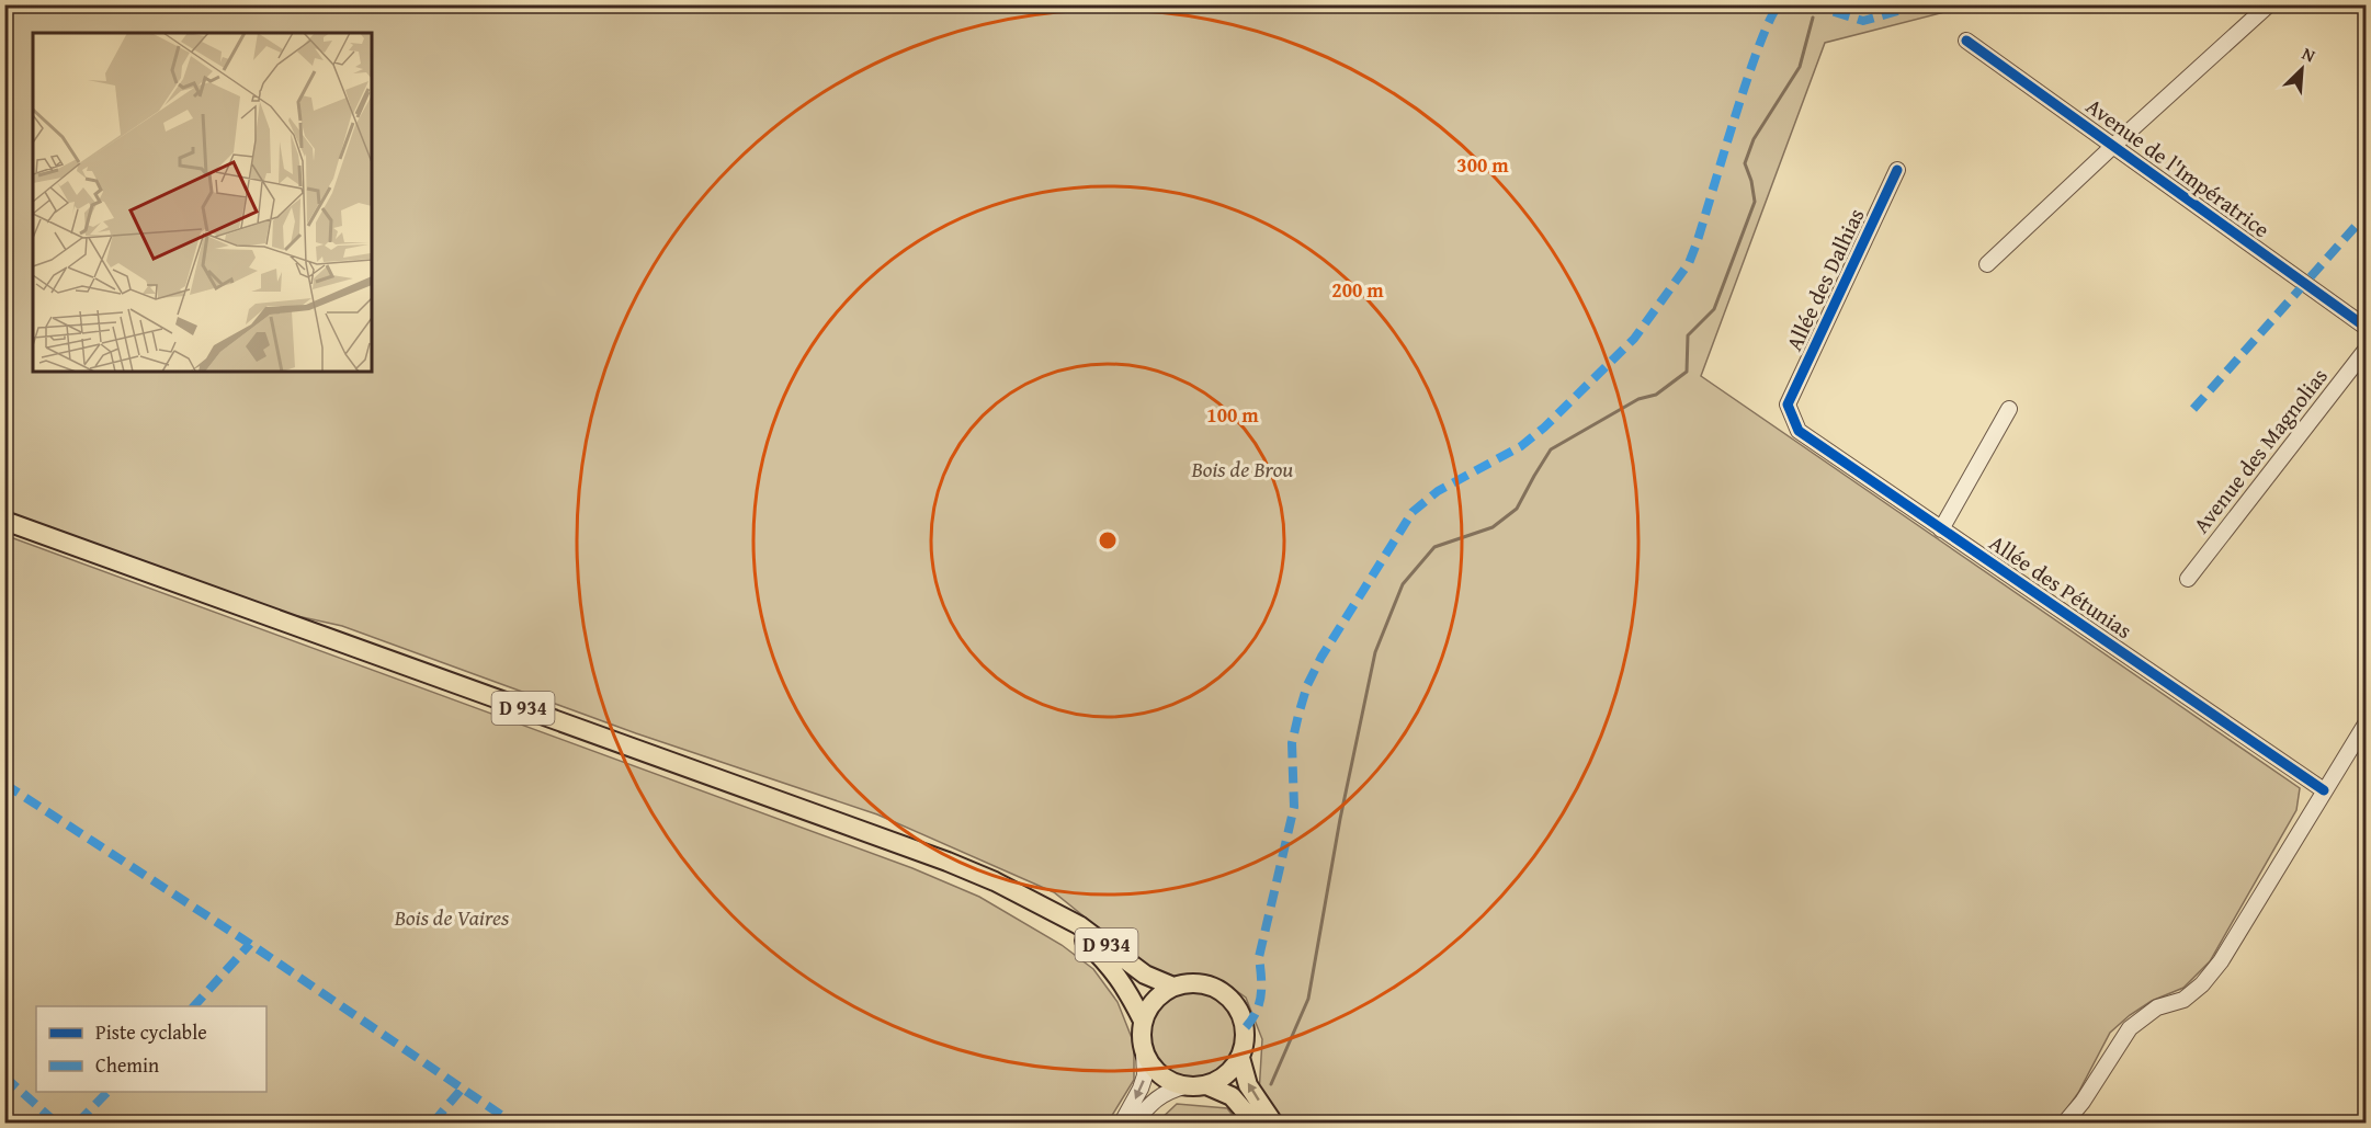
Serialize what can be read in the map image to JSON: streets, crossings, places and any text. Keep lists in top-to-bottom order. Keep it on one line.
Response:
{"streets":{"main road":["D 934"],"street":["Avenue de l'Impératrice","Allée des Dalhias","Avenue des Magnolias","Allée des Pétunias"]},"crossings":[["Allée des Dalhias","Allée des Pétunias"]],"parks":["Bois de Brou","Bois de Vaires"],"legend":["Piste cyclable","Chemin"],"north":"top right","rings":["300 m","200 m","100 m"]}
